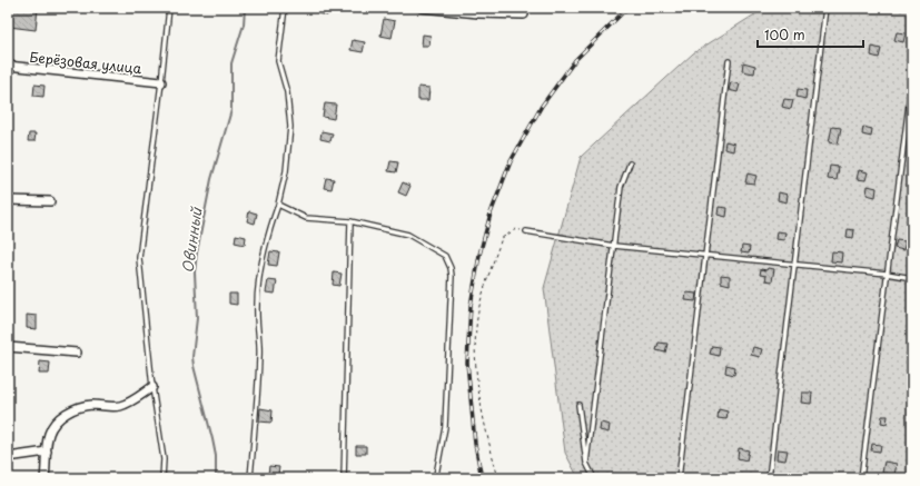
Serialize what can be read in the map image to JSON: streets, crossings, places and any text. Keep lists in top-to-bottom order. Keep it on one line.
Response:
{"streets":{"street":["Берёзовая улица"]},"water":["Овинный"],"scale_bar":"100 m"}
